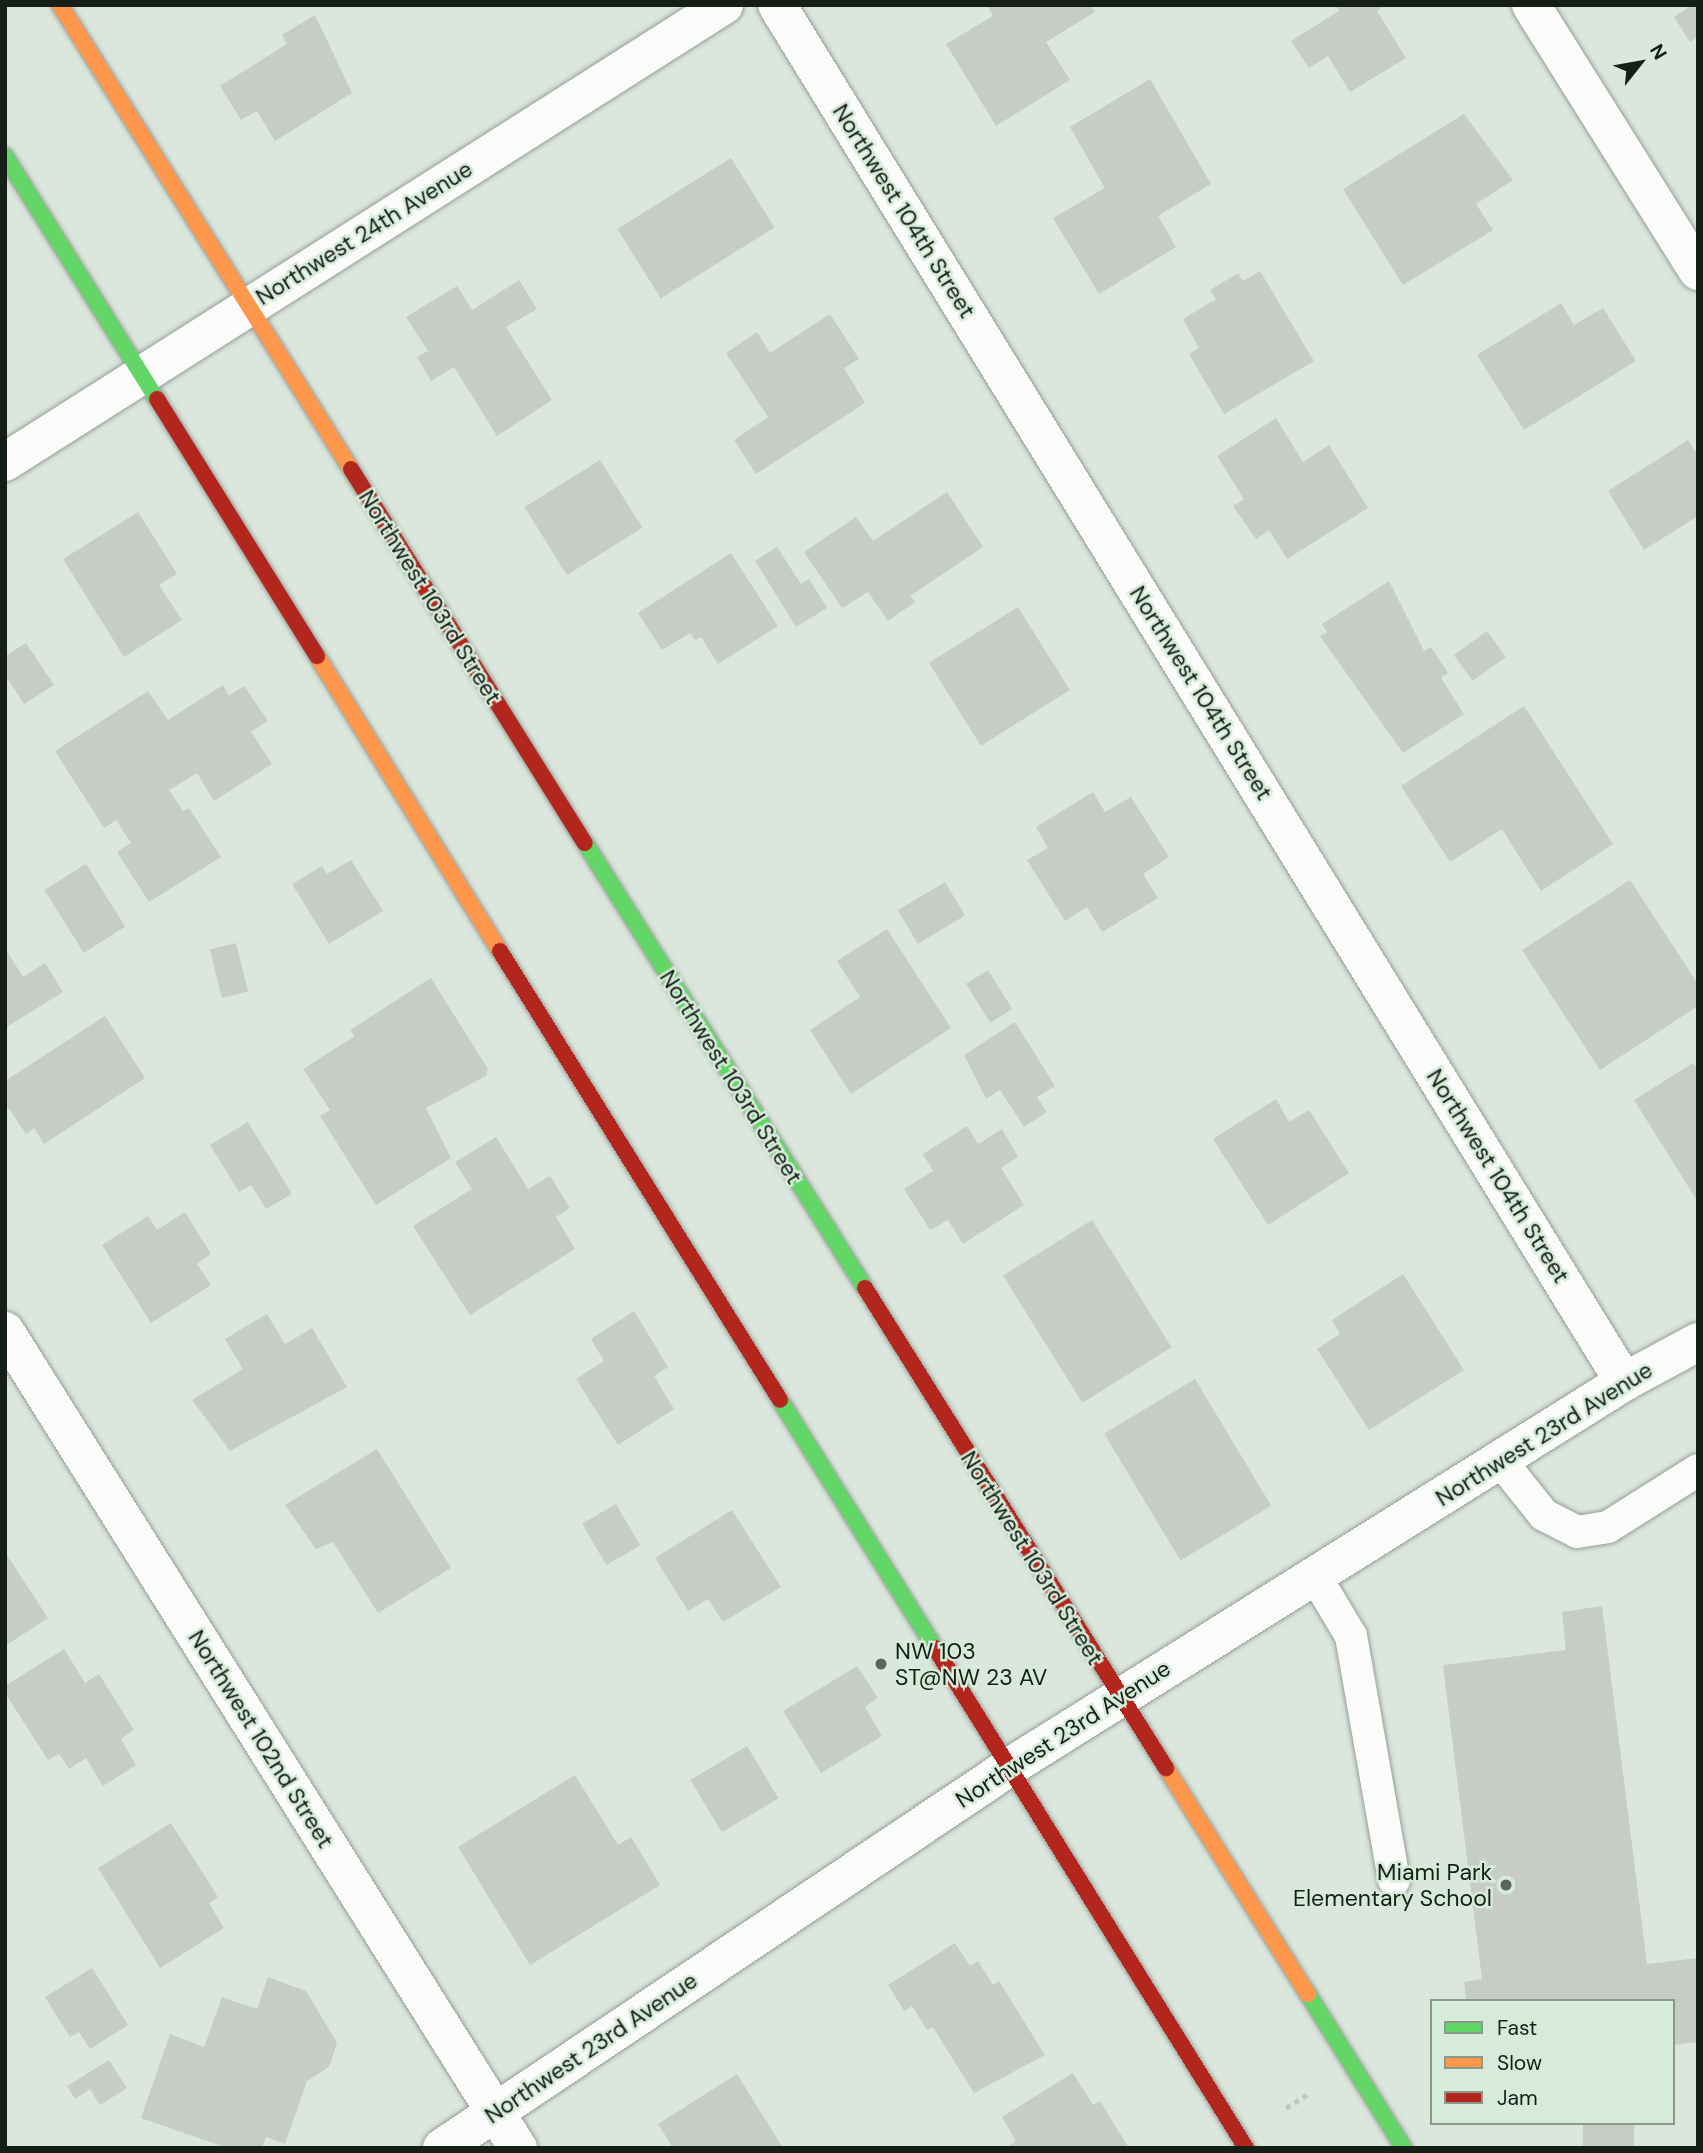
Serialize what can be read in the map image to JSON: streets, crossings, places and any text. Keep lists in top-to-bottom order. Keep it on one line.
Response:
{"streets":{"main road":["Northwest 103rd Street"],"street":["Northwest 104th Street","Northwest 24th Avenue","Northwest 23rd Avenue","Northwest 102nd Street"]},"crossings":[["Northwest 104th Street","Northwest 23rd Avenue"],["Northwest 24th Avenue","Northwest 103rd Street"],["Northwest 103rd Street","Northwest 23rd Avenue"],["Northwest 23rd Avenue","Northwest 102nd Street"]],"places":["NW 103 ST@NW 23 AV","Miami Park Elementary School"],"legend":["Fast","Slow","Jam"],"north":"top right"}
